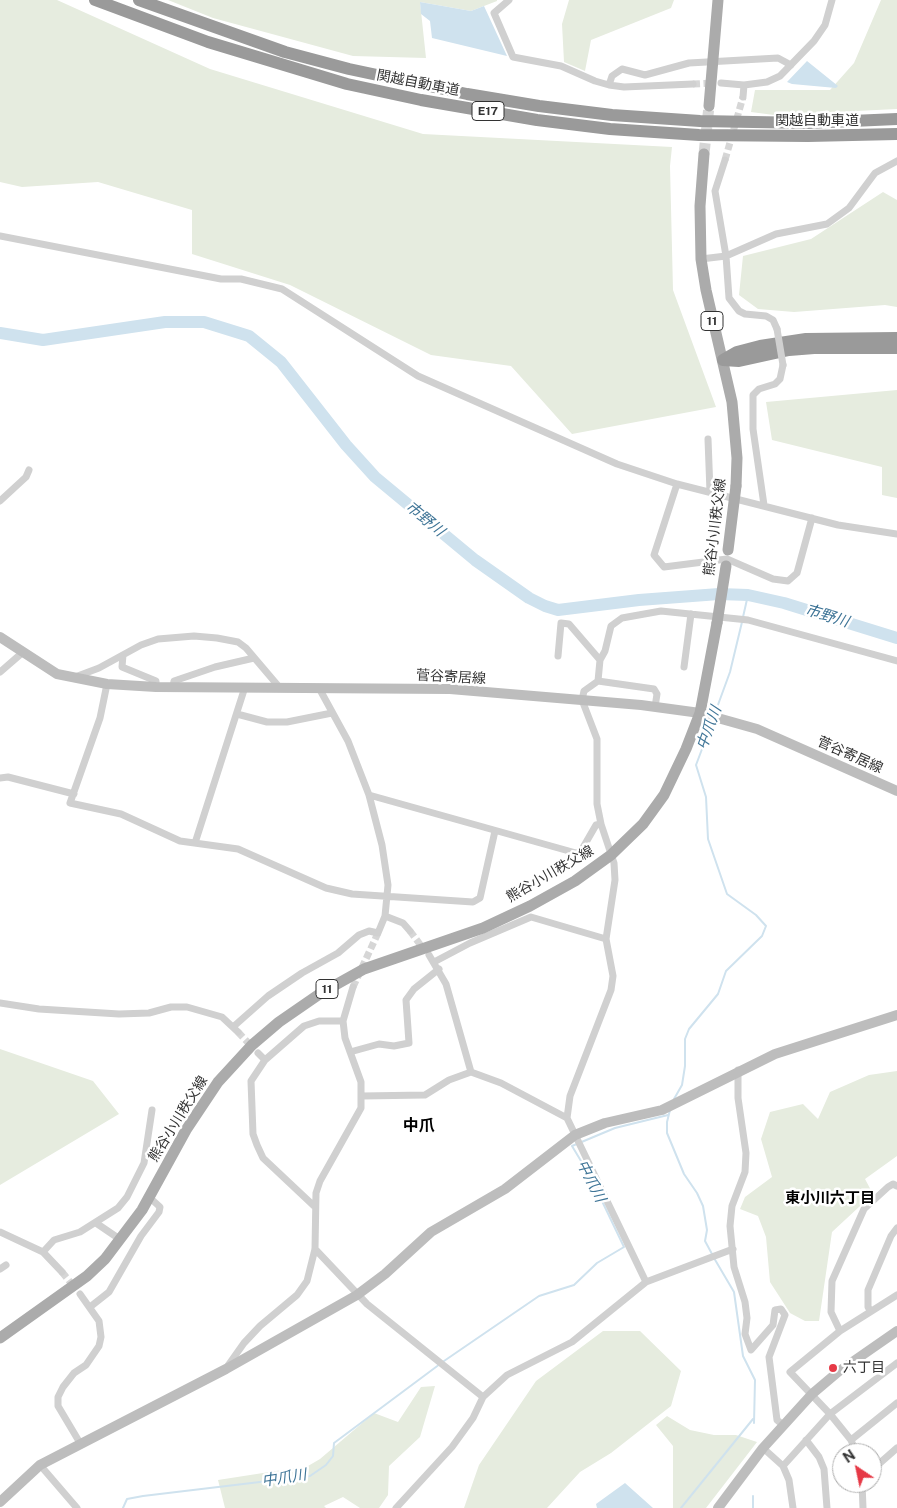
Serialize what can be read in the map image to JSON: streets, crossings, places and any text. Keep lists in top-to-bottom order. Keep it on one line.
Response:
{"streets":{"highway":["関越自動車道","E17"],"main road":["11","熊谷小川秩父線"],"street":["菅谷寄居線"]},"crossings":[["熊谷小川秩父線","菅谷寄居線"]],"districts":["中爪","東小川六丁目"],"water":["市野川","中爪川"],"places":["六丁目"],"north":"top left"}
